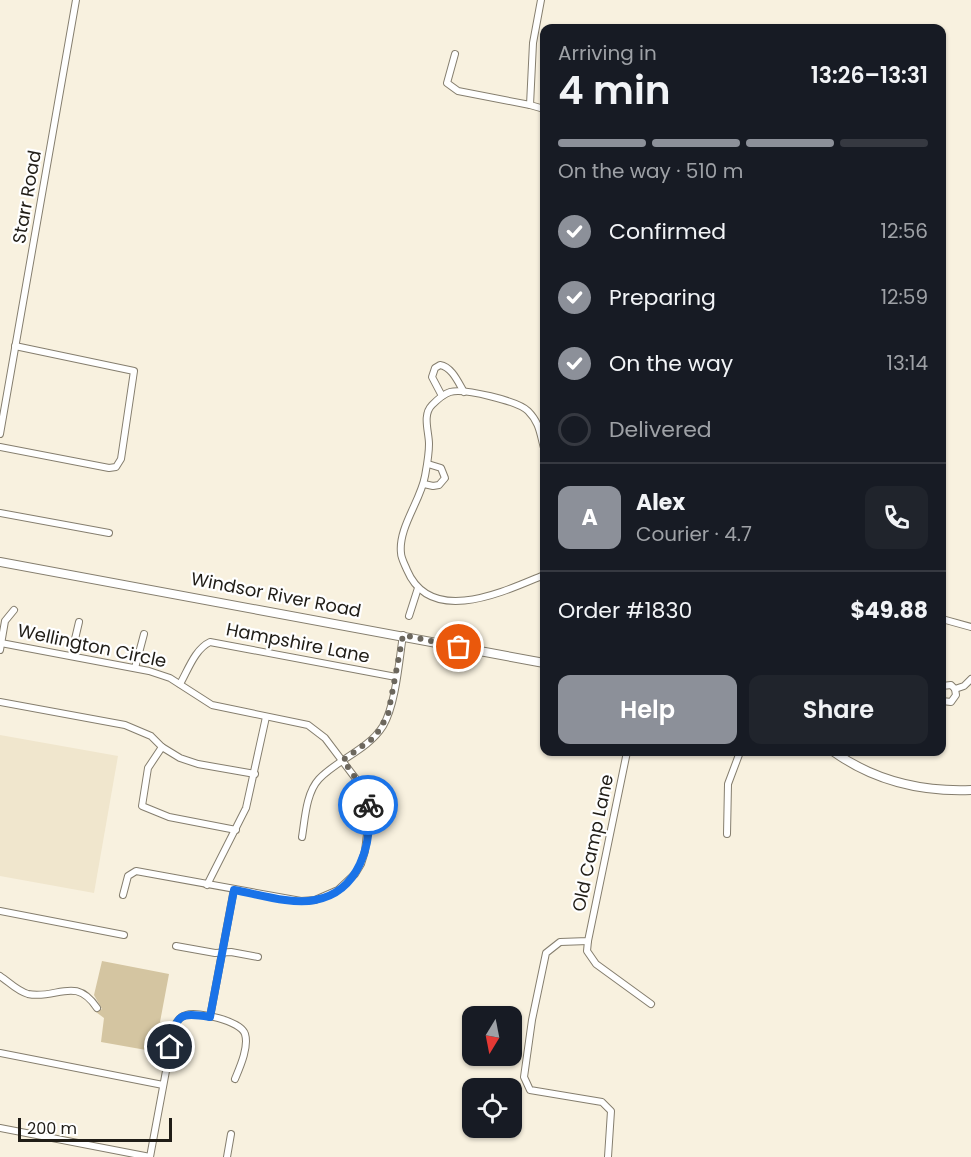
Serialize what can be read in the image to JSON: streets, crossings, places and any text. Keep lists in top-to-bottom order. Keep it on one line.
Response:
{"streets":{"main road":["Windsor River Road"],"street":["Starr Road","Hampshire Lane","Wellington Circle","Old Camp Lane"]},"crossings":[["Hampshire Lane","Wellington Circle"]],"scale_bar":"200 m","north":"bottom","page":{"heading":["4 min","Arriving in","13:26–13:31"],"panel":["Alex","Courier · 4.7","Order #1830","$49.88"],"bar":"On the way · 510 m","list":[["Confirmed","12:56"],["Preparing","12:59"],["On the way","13:14"],"Delivered"],"round":"A","buttons":["Help","Share"],"scale":"200 m"}}
